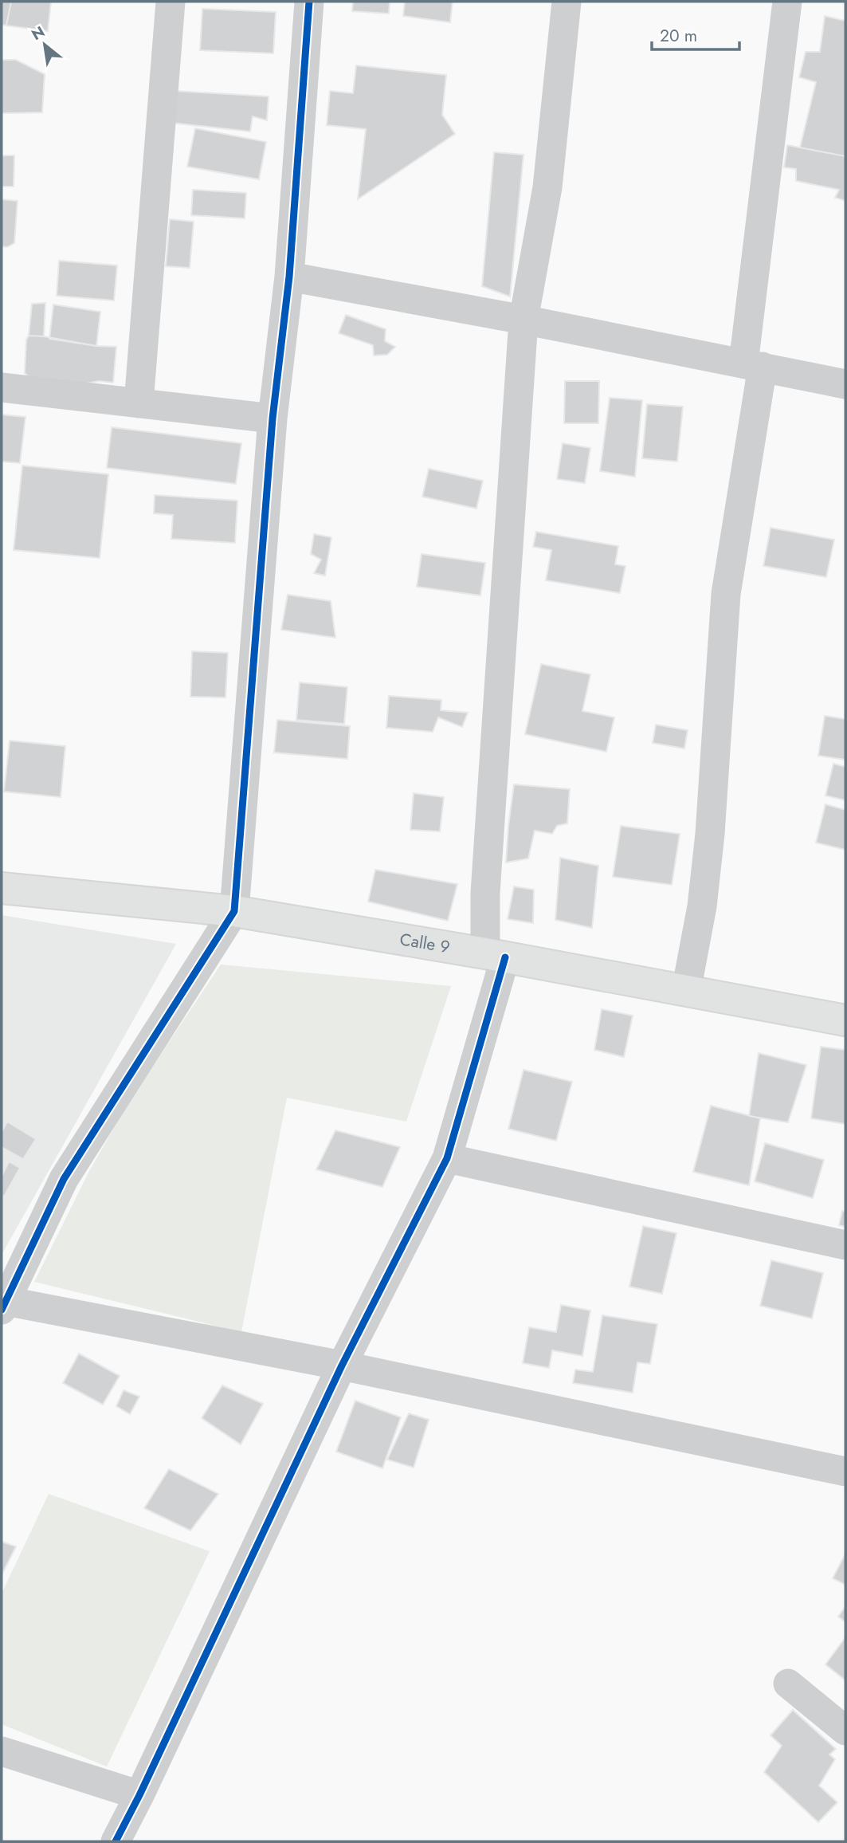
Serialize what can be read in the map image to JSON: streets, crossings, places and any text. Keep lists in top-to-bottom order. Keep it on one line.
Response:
{"streets":{"street":["Calle 9"]},"scale_bar":"20 m","north":"top left"}
